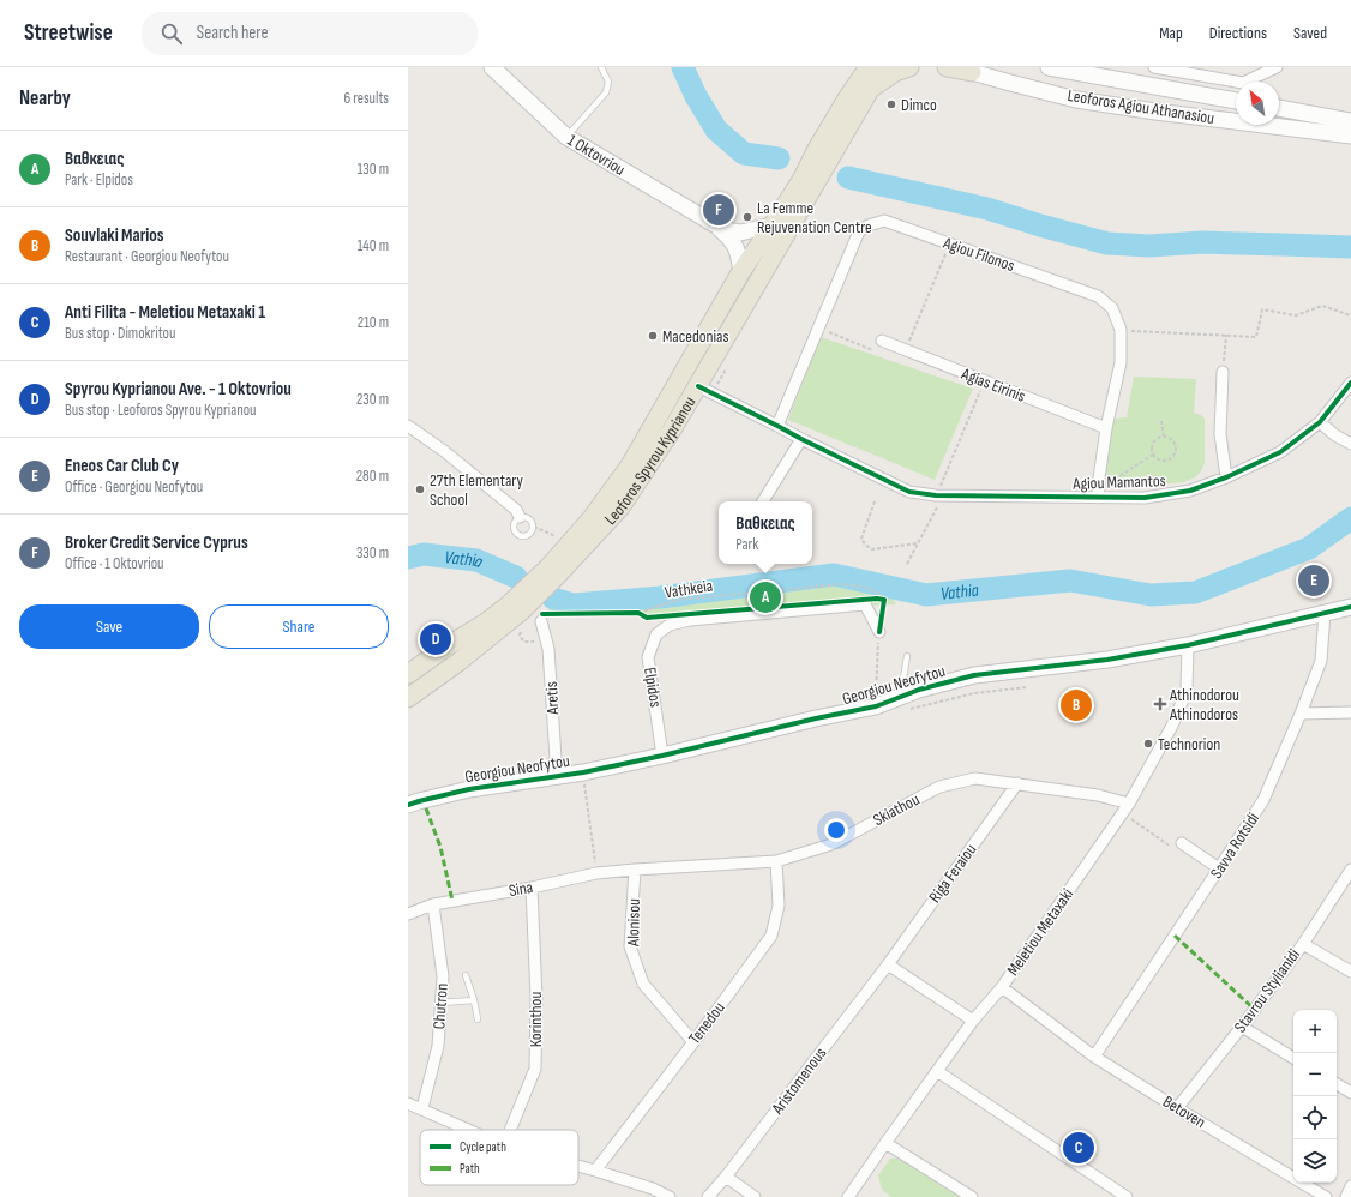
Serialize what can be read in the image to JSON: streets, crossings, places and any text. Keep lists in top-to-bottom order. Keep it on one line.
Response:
{"streets":{"main road":["Leoforos Spyrou Kyprianou"],"street":["Leoforos Agiou Athanasiou","1 Oktovriou","Agiou Filonos","Agias Eirinis","Agiou Mamantos","Georgiou Neofytou","Elpidos","Aretis","Skiathou","Savva Rotsidi","Riga Feraiou","Sina","Alonisou","Meletiou Metaxaki","Stavrou Stylianidi","Chutron","Korinthou","Tenedou","Aristomenous","Betoven"],"path":["Vathkeia"]},"crossings":[["1 Oktovriou","Leoforos Spyrou Kyprianou"],["Agiou Filonos","Agias Eirinis"],["Agiou Filonos","Agiou Mamantos"],["Leoforos Spyrou Kyprianou","Agiou Mamantos"],["Georgiou Neofytou","Elpidos"],["Georgiou Neofytou","Aretis"],["Georgiou Neofytou","Savva Rotsidi"],["Georgiou Neofytou","Meletiou Metaxaki"],["Skiathou","Riga Feraiou"],["Skiathou","Sina"],["Skiathou","Alonisou"],["Skiathou","Meletiou Metaxaki"],["Skiathou","Tenedou"],["Savva Rotsidi","Betoven"],["Riga Feraiou","Aristomenous"],["Sina","Alonisou"],["Sina","Chutron"],["Sina","Korinthou"],["Alonisou","Tenedou"],["Meletiou Metaxaki","Betoven"],["Stavrou Stylianidi","Betoven"]],"water":["Vathia"],"places":{"other":["Dimco","La Femme Rejuvenation Centre","Macedonias","27th Elementary School","Technorion"],"health":["Athinodorou Athinodoros"]},"legend":["Cycle path","Path"],"north":"top left","page":{"header":"Streetwise","search":"Search here","nav":["Map","Directions","Saved"],"heading":["Nearby","6 results"],"list":[{"mark":"A","name":"Βαθκειας","note":"Park · Elpidos","value":"130 m"},{"mark":"B","name":"Souvlaki Marios","note":"Restaurant · Georgiou Neofytou","value":"140 m"},{"mark":"C","name":"Anti Filita - Meletiou Metaxaki 1","note":"Bus stop · Dimokritou","value":"210 m"},{"mark":"D","name":"Spyrou Kyprianou Ave. - 1 Oktovriou","note":"Bus stop · Leoforos Spyrou Kyprianou","value":"230 m"},{"mark":"E","name":"Eneos Car Club Cy","note":"Office · Georgiou Neofytou","value":"280 m"},{"mark":"F","name":"Broker Credit Service Cyprus","note":"Office · 1 Oktovriou","value":"330 m"}],"pins":["F","E","A","D","B","C"],"popup":["Βαθκειας","Park"],"buttons":["Save","Share"],"map_buttons":["+","−"]}}
